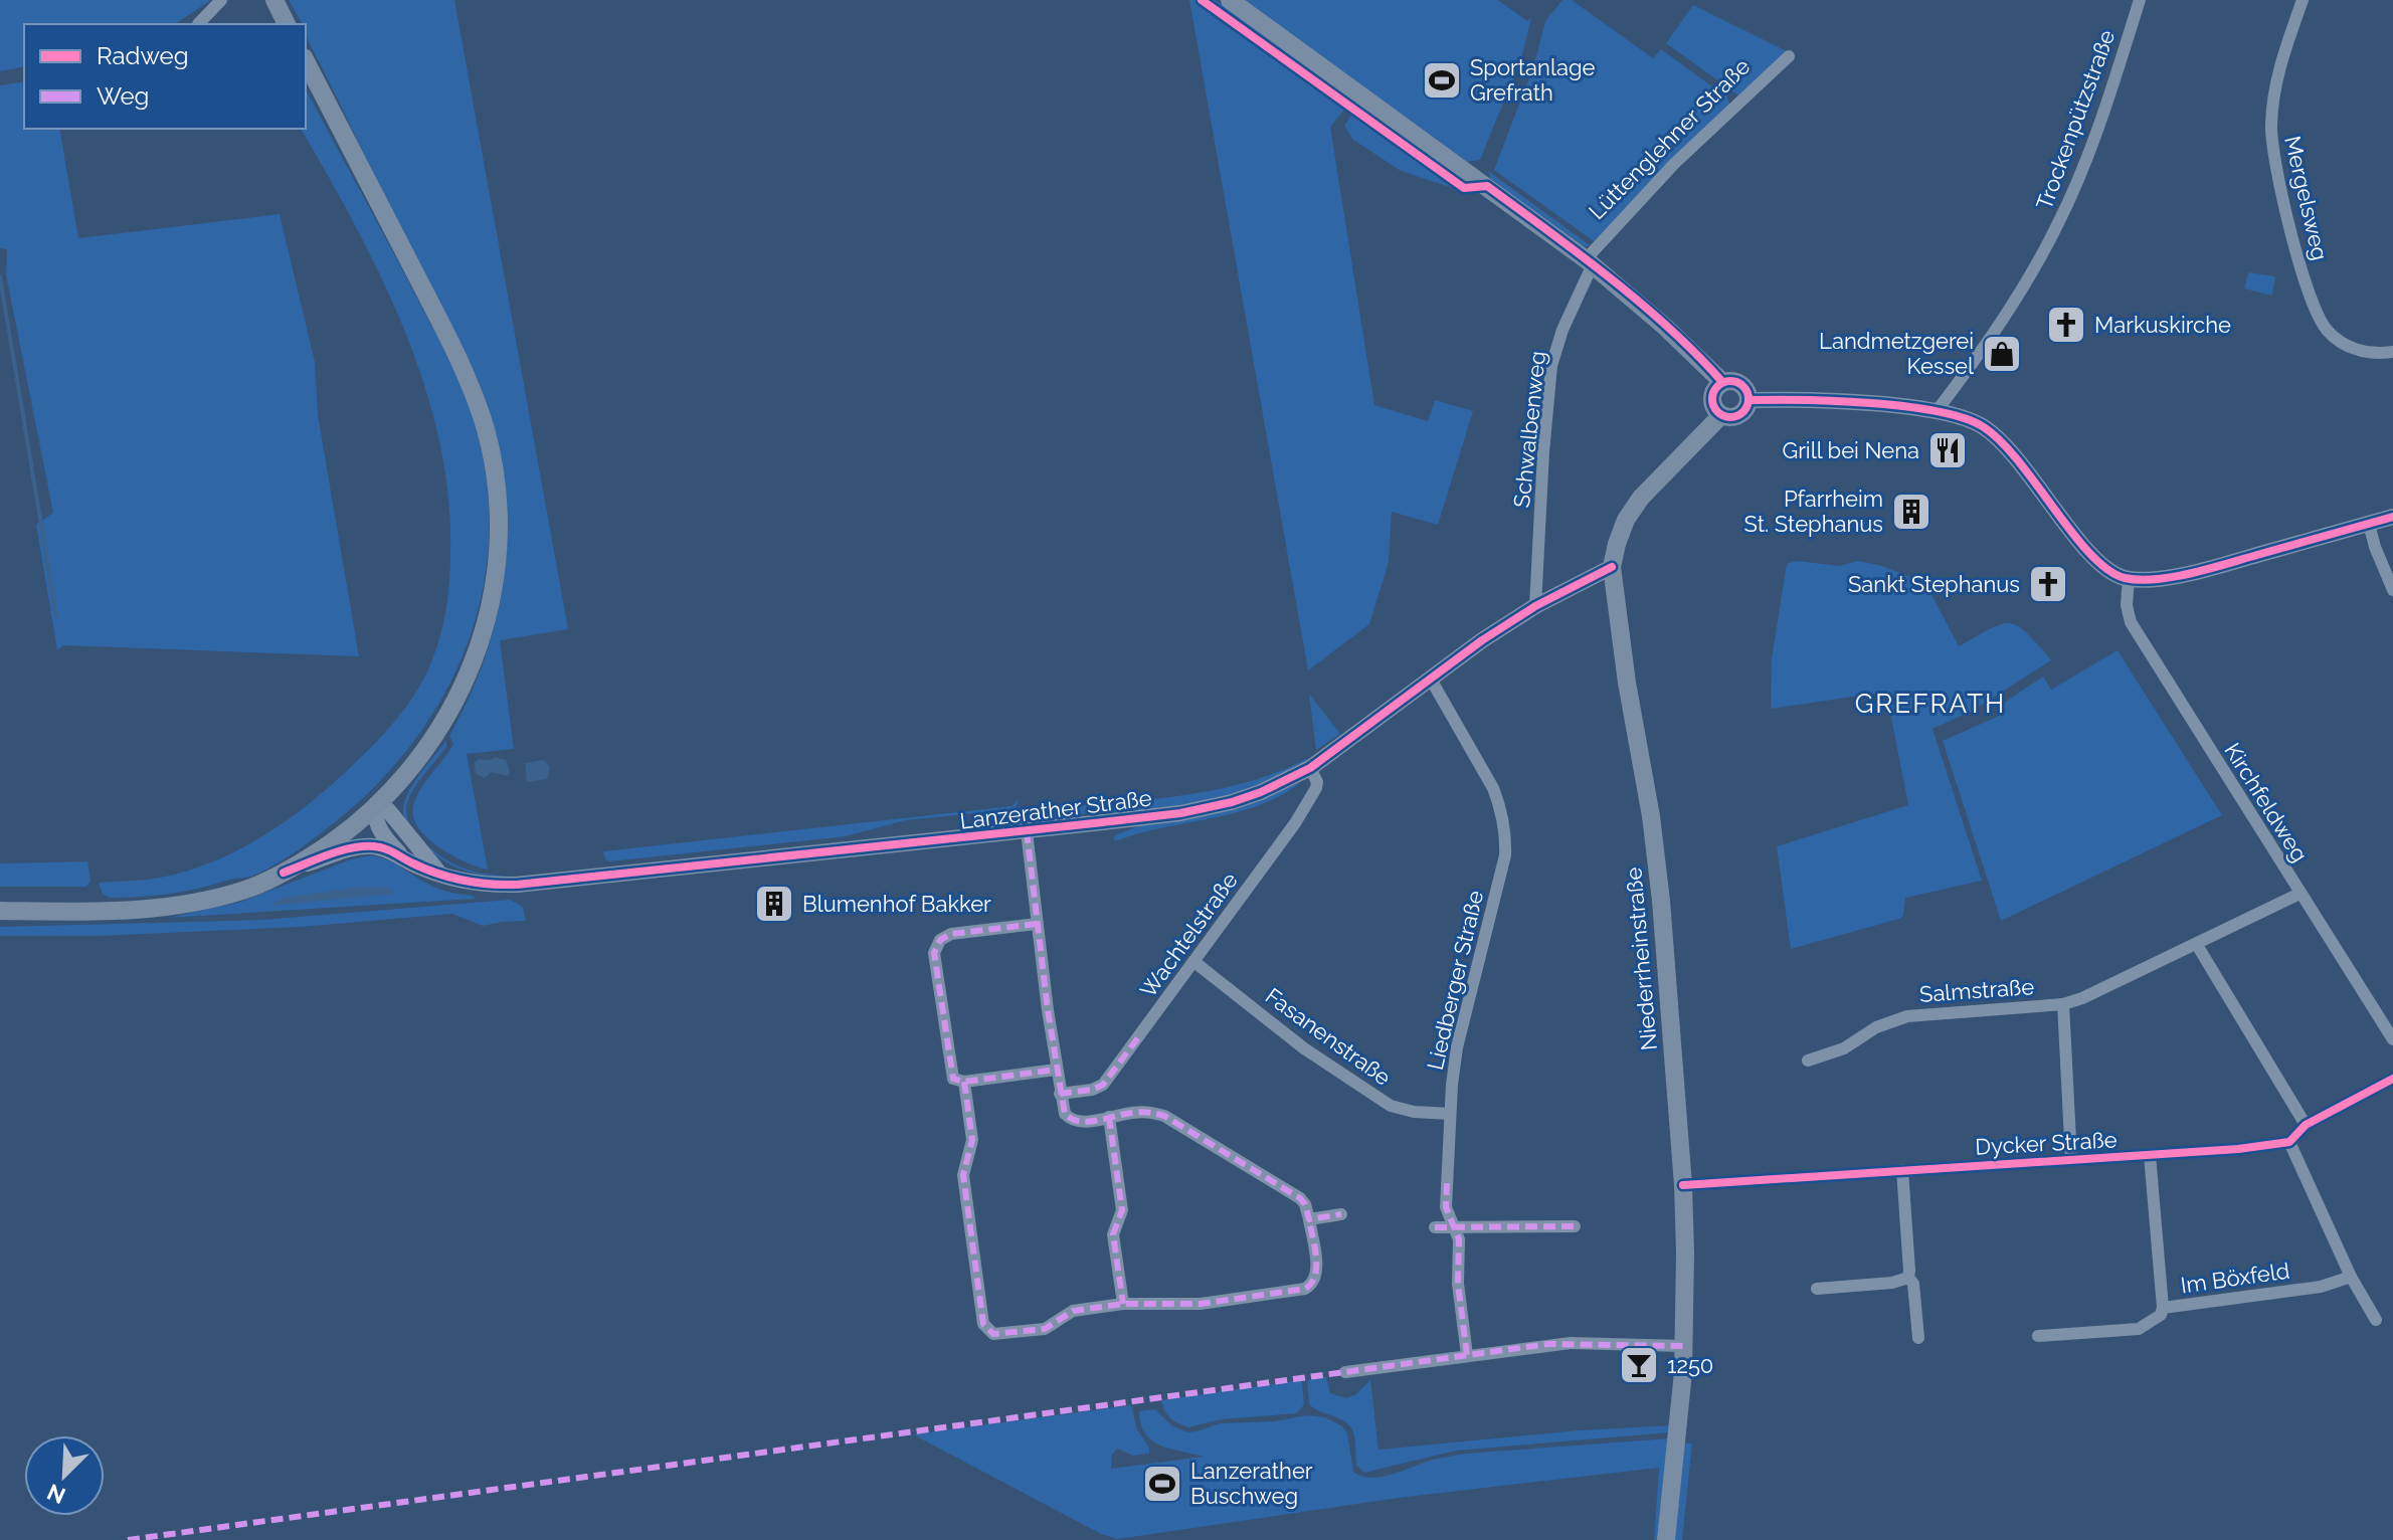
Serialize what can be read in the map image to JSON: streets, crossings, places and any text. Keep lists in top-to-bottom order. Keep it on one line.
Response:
{"streets":{"main road":["Niederrheinstraße"],"street":["Trockenpützstraße","Lüttenglehner Straße","Mergelsweg","Schwalbenweg","Kirchfeldweg","Lanzerather Straße","Wachtelstraße","Liedberger Straße","Salmstraße","Fasanenstraße","Dycker Straße","Im Böxfeld"]},"crossings":[["Lüttenglehner Straße","Schwalbenweg"],["Schwalbenweg","Lanzerather Straße"],["Kirchfeldweg","Salmstraße"],["Lanzerather Straße","Wachtelstraße"],["Lanzerather Straße","Niederrheinstraße"],["Lanzerather Straße","Liedberger Straße"],["Wachtelstraße","Fasanenstraße"],["Niederrheinstraße","Dycker Straße"],["Liedberger Straße","Fasanenstraße"],["Salmstraße","Dycker Straße"]],"districts":["GREFRATH"],"places":{"sports":["Sportanlage Grefrath","Lanzerather Buschweg"],"church":["Markuskirche","Sankt Stephanus"],"shop":["Landmetzgerei Kessel"],"restaurant":["Grill bei Nena"],"building":["Pfarrheim St. Stephanus","Blumenhof Bakker"],"bar":["1250"]},"legend":["Radweg","Weg"],"north":"bottom left"}
